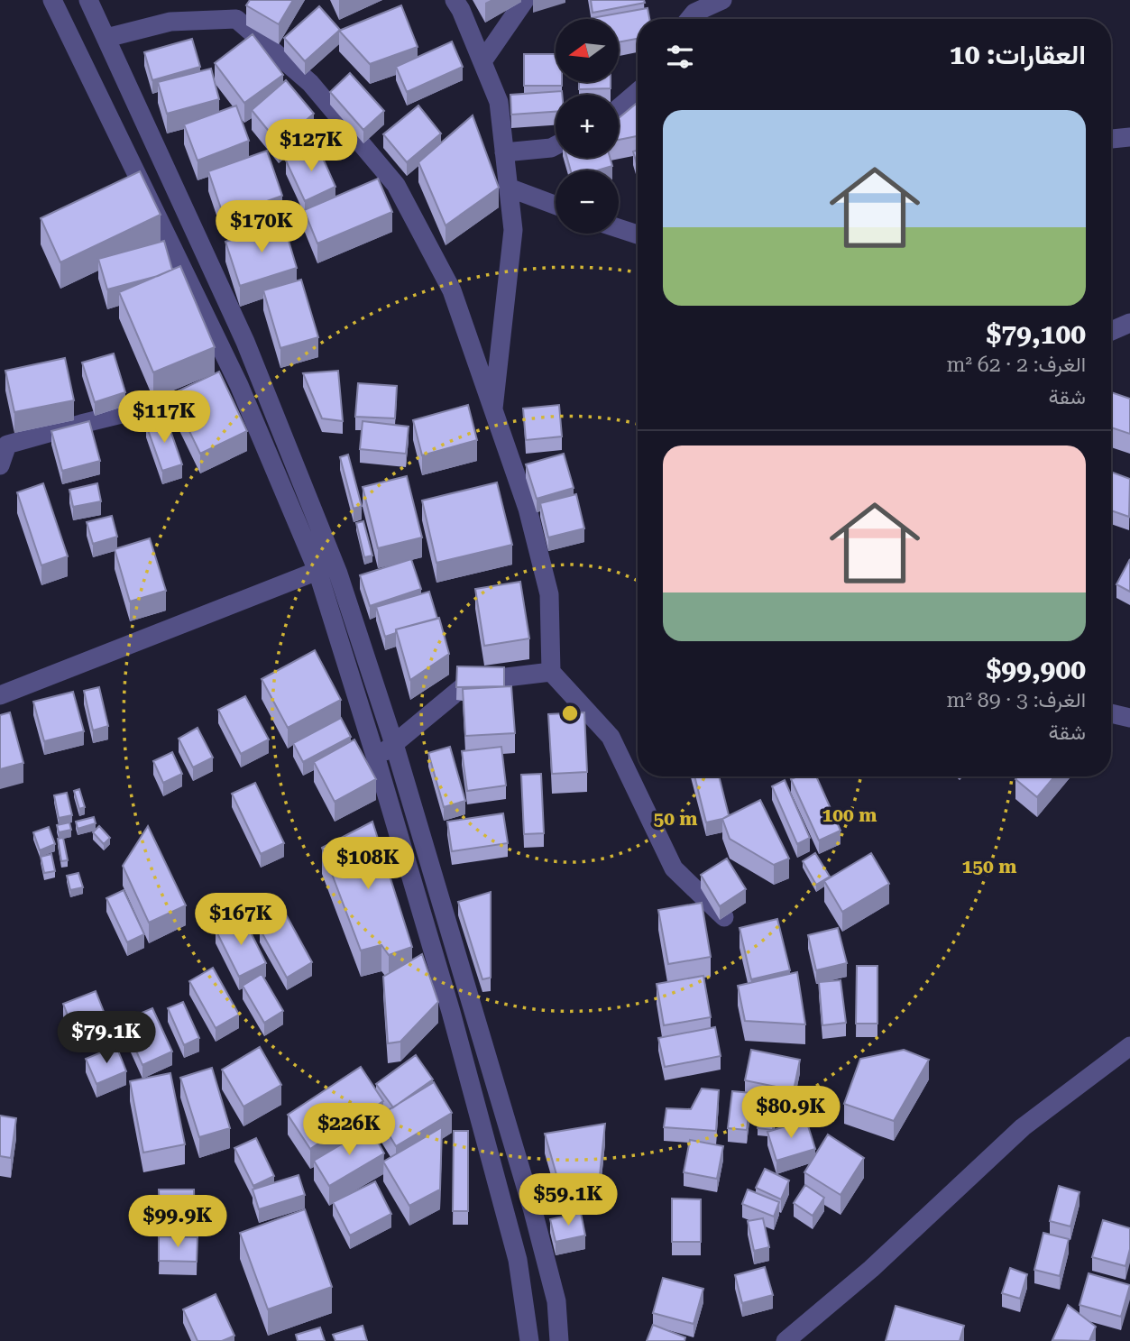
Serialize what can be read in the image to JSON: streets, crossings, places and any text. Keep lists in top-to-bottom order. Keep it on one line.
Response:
{"north":"left","page":{"map_buttons":["+","−"],"heading":"العقارات: 10","list":[{"name":"$79,100","note":"الغرف: 2 · 62 m² · شقة"},{"name":"$99,900","note":"الغرف: 3 · 89 m² · شقة"}],"price":["$127K","$170K","$117K","$108K","$167K","$79.1K","$80.9K","$226K","$59.1K","$99.9K"]},"rings":["100 m","50 m","150 m"]}
